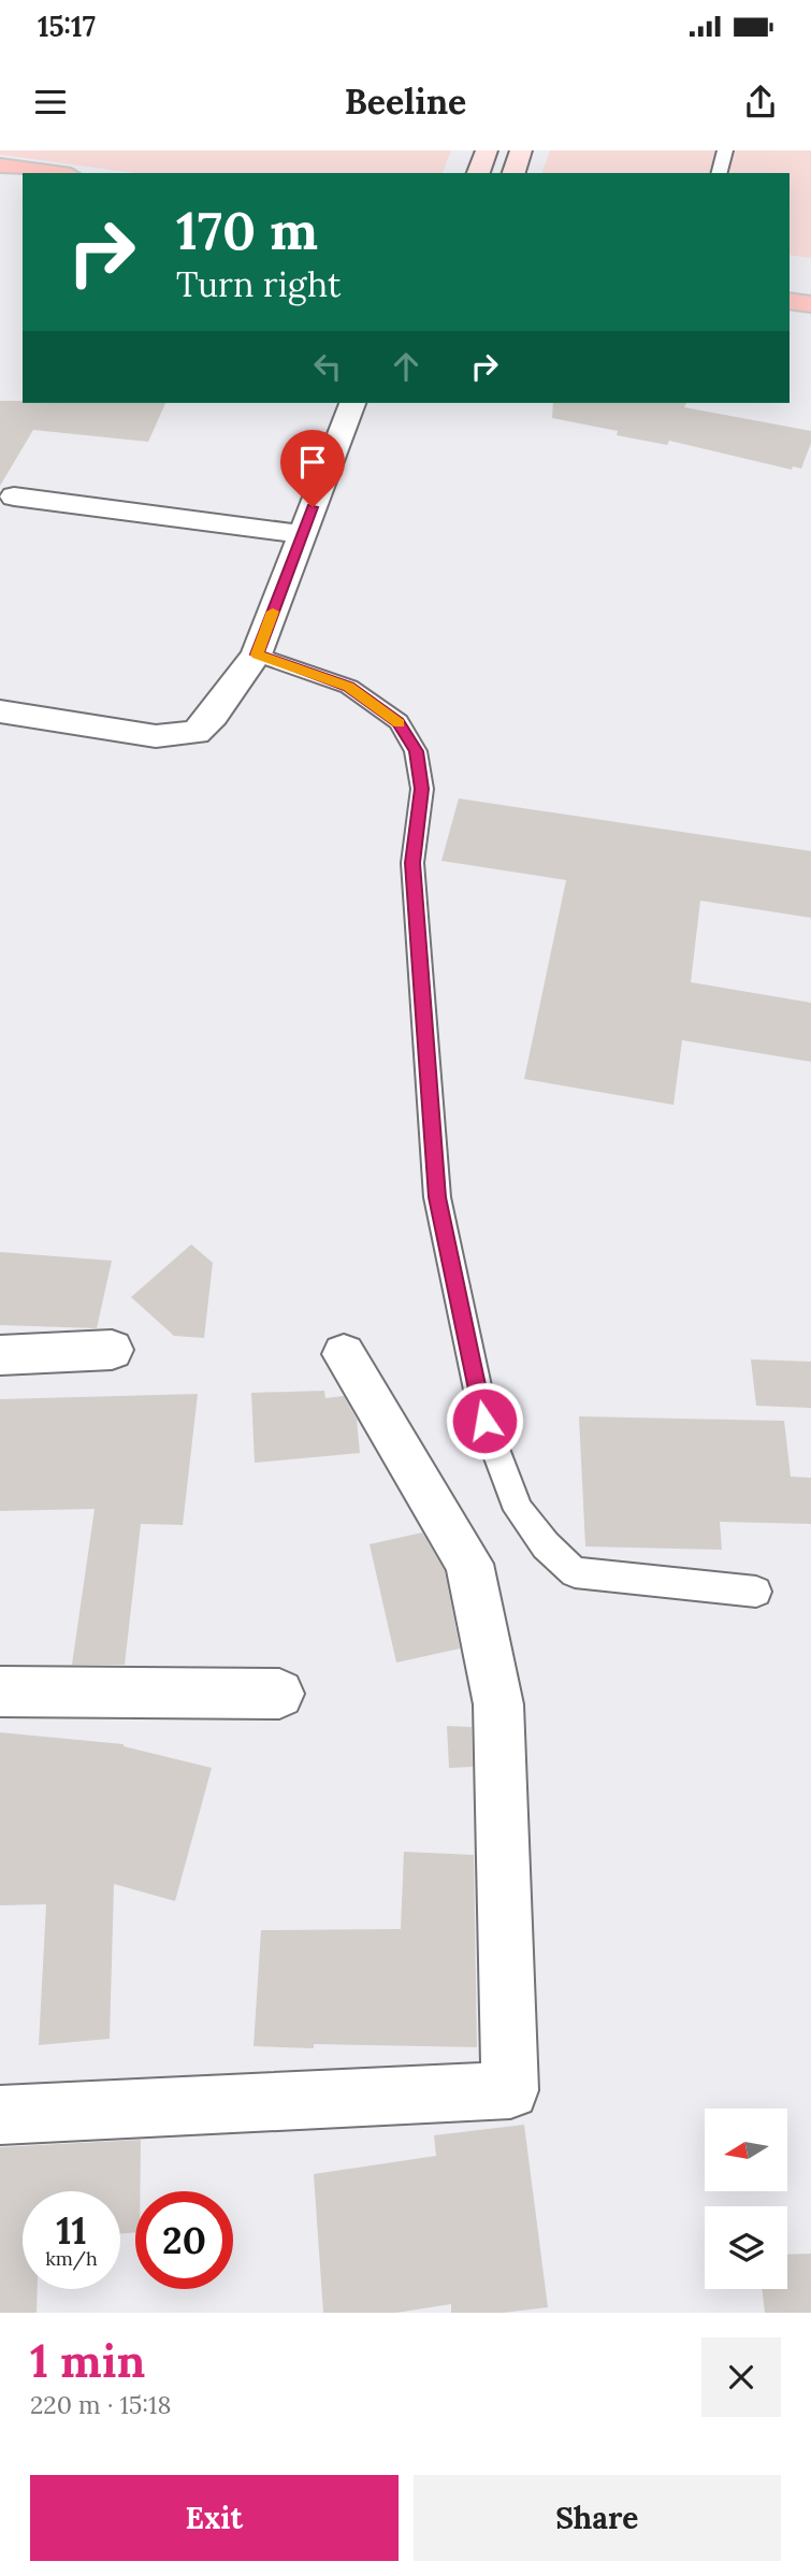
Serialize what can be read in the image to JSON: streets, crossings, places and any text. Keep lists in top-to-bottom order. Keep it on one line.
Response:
{"north":"left","page":{"status":"15:17","header":"Beeline","turn":["170 m","Turn right"],"speed":"11 km/h","limit":"20","heading":["1 min","220 m · 15:18"],"buttons":["Exit","Share"]}}
